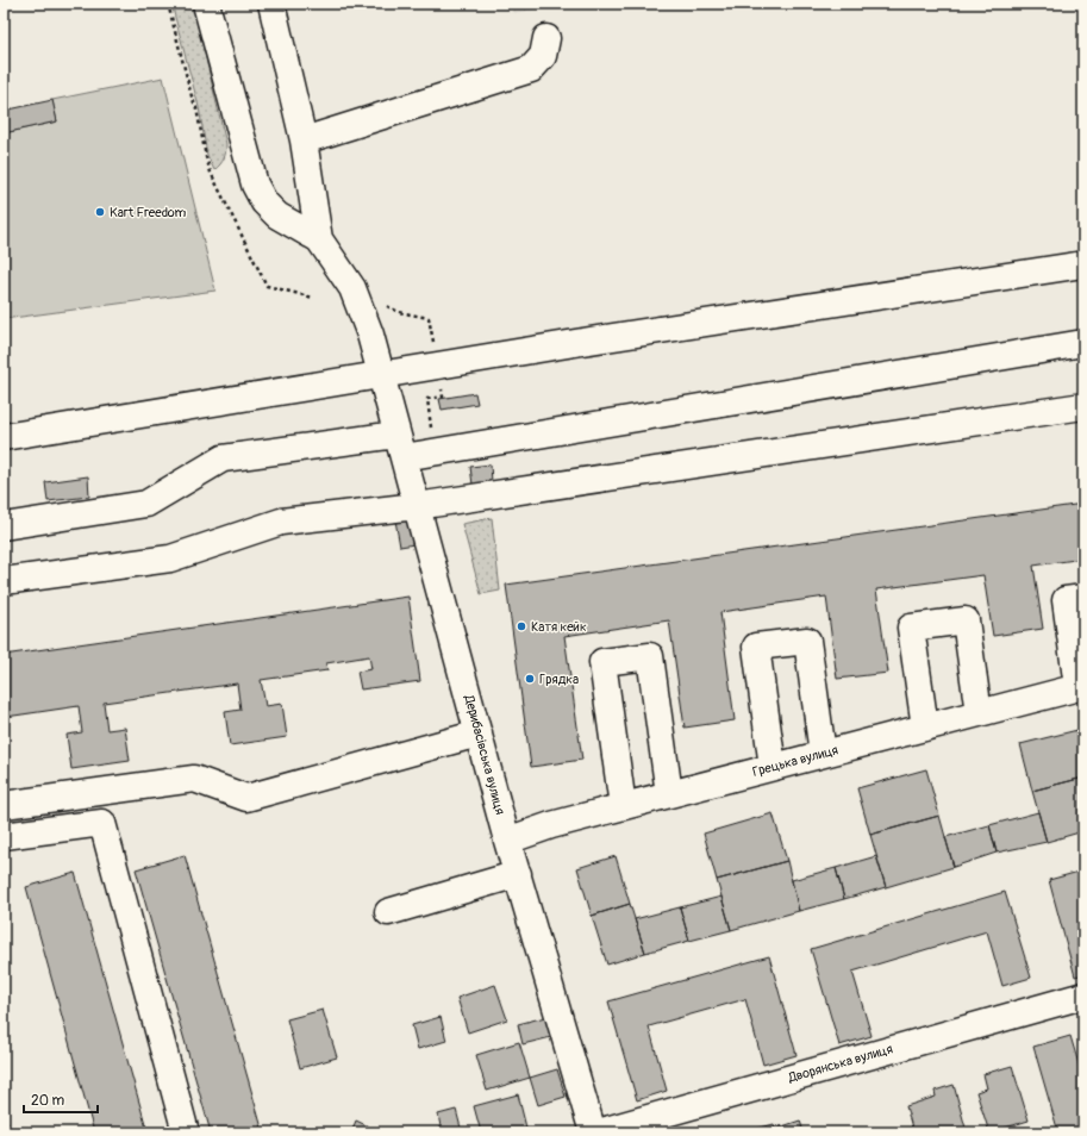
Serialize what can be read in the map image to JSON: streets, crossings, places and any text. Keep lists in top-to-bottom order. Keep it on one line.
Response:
{"streets":{"main road":["Дерибасівська вулиця","Грецька вулиця","Дворянська вулиця"]},"crossings":[["Дерибасівська вулиця","Грецька вулиця"]],"places":["Kart Freedom","Катя кейк","Грядка"],"scale_bar":"20 m"}
